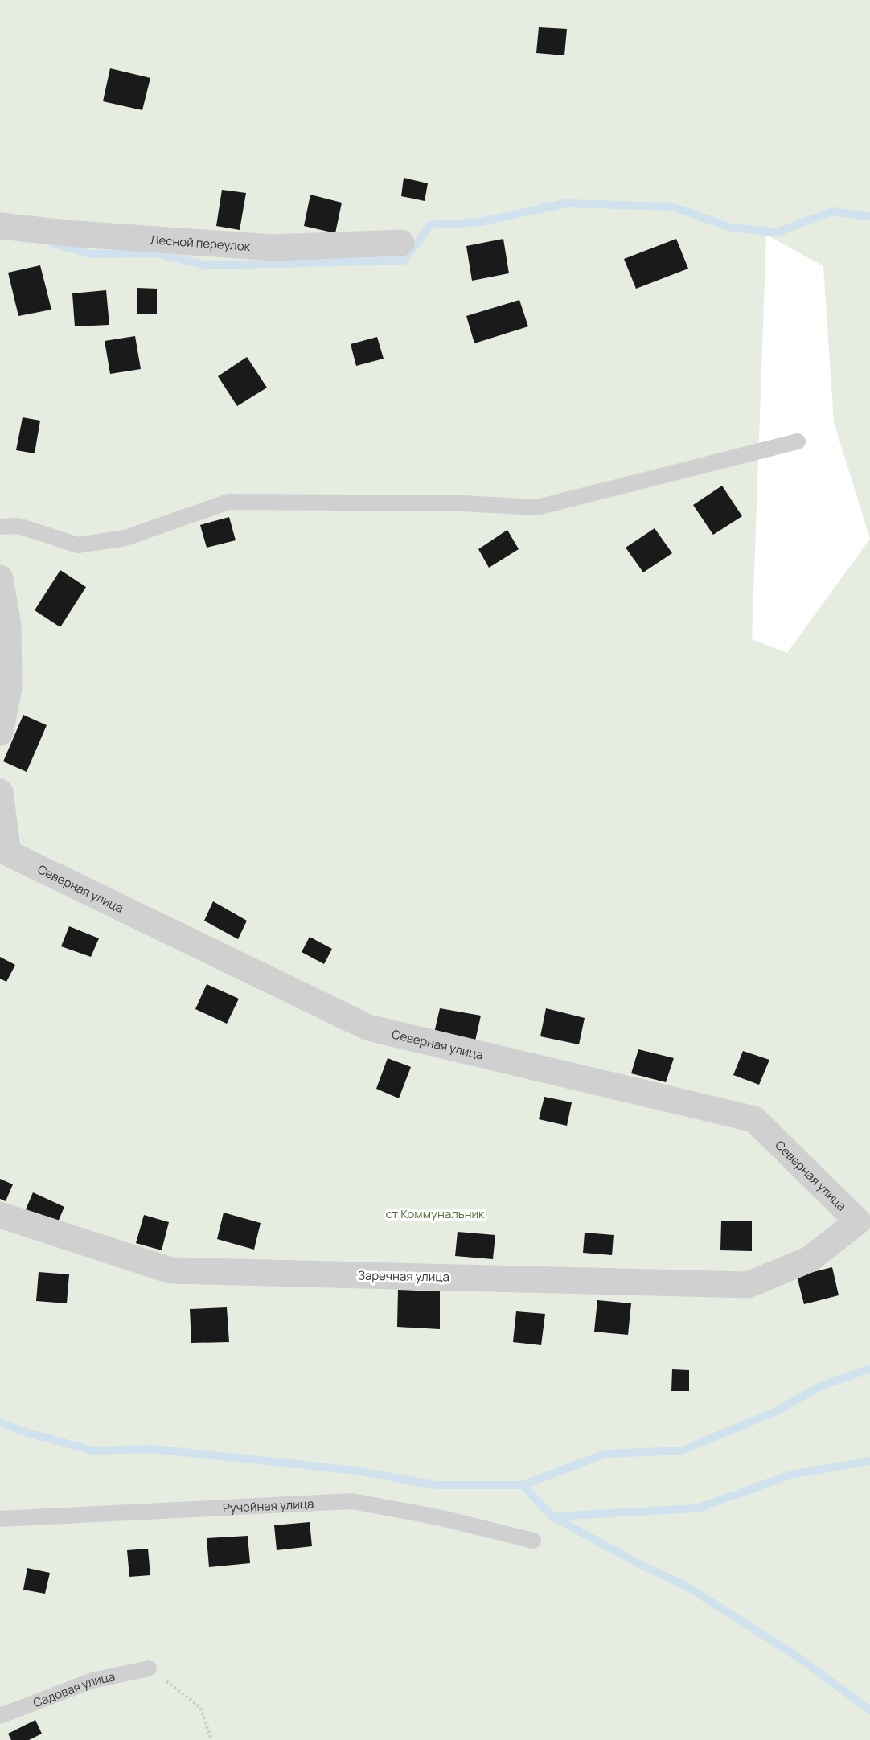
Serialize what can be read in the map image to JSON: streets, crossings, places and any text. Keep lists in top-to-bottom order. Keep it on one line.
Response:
{"streets":{"street":["Лесной переулок","Северная улица","Заречная улица"],"lane":["Ручейная улица","Садовая улица"]},"crossings":[["Северная улица","Заречная улица"]],"parks":["ст Коммунальник"]}
